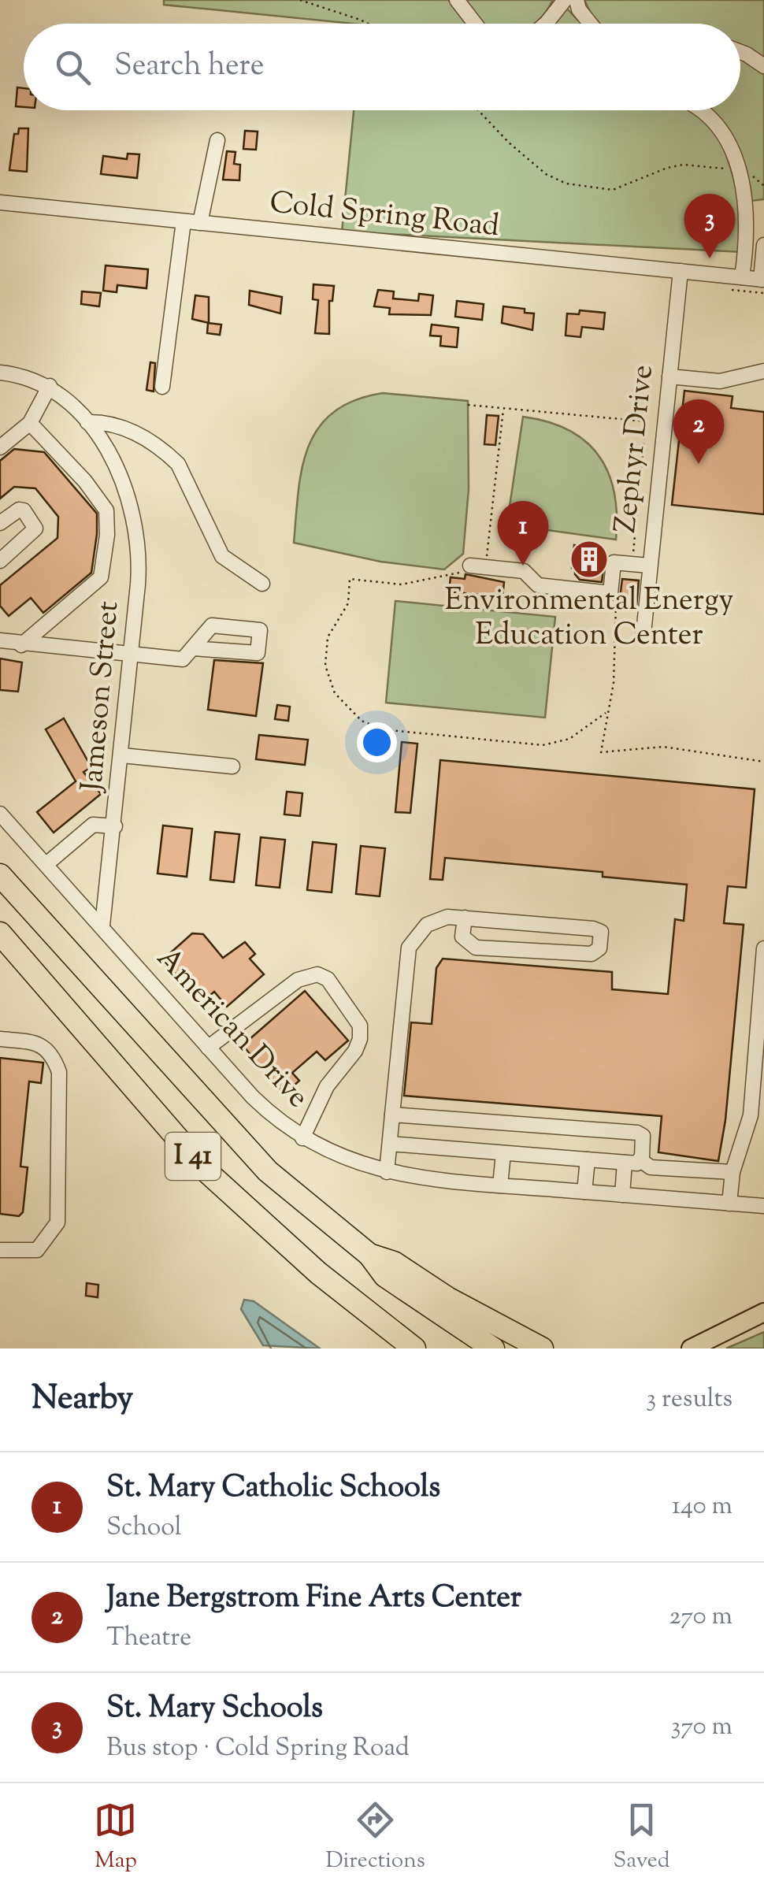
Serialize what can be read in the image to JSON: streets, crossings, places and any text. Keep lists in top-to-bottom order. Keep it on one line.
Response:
{"streets":{"highway":["I 41"],"street":["Cold Spring Road","Zephyr Drive","Jameson Street","American Drive"]},"crossings":[["Cold Spring Road","Zephyr Drive"],["Jameson Street","American Drive"]],"places":{"building":["Environmental Energy Education Center"]},"page":{"search":"Search here","pins":["3","2","1"],"heading":["Nearby","3 results"],"list":[{"mark":"1","name":"St. Mary Catholic Schools","note":"School","value":"140 m"},{"mark":"2","name":"Jane Bergstrom Fine Arts Center","note":"Theatre","value":"270 m"},{"mark":"3","name":"St. Mary Schools","note":"Bus stop · Cold Spring Road","value":"370 m"}],"nav":["Map","Directions","Saved"]}}
